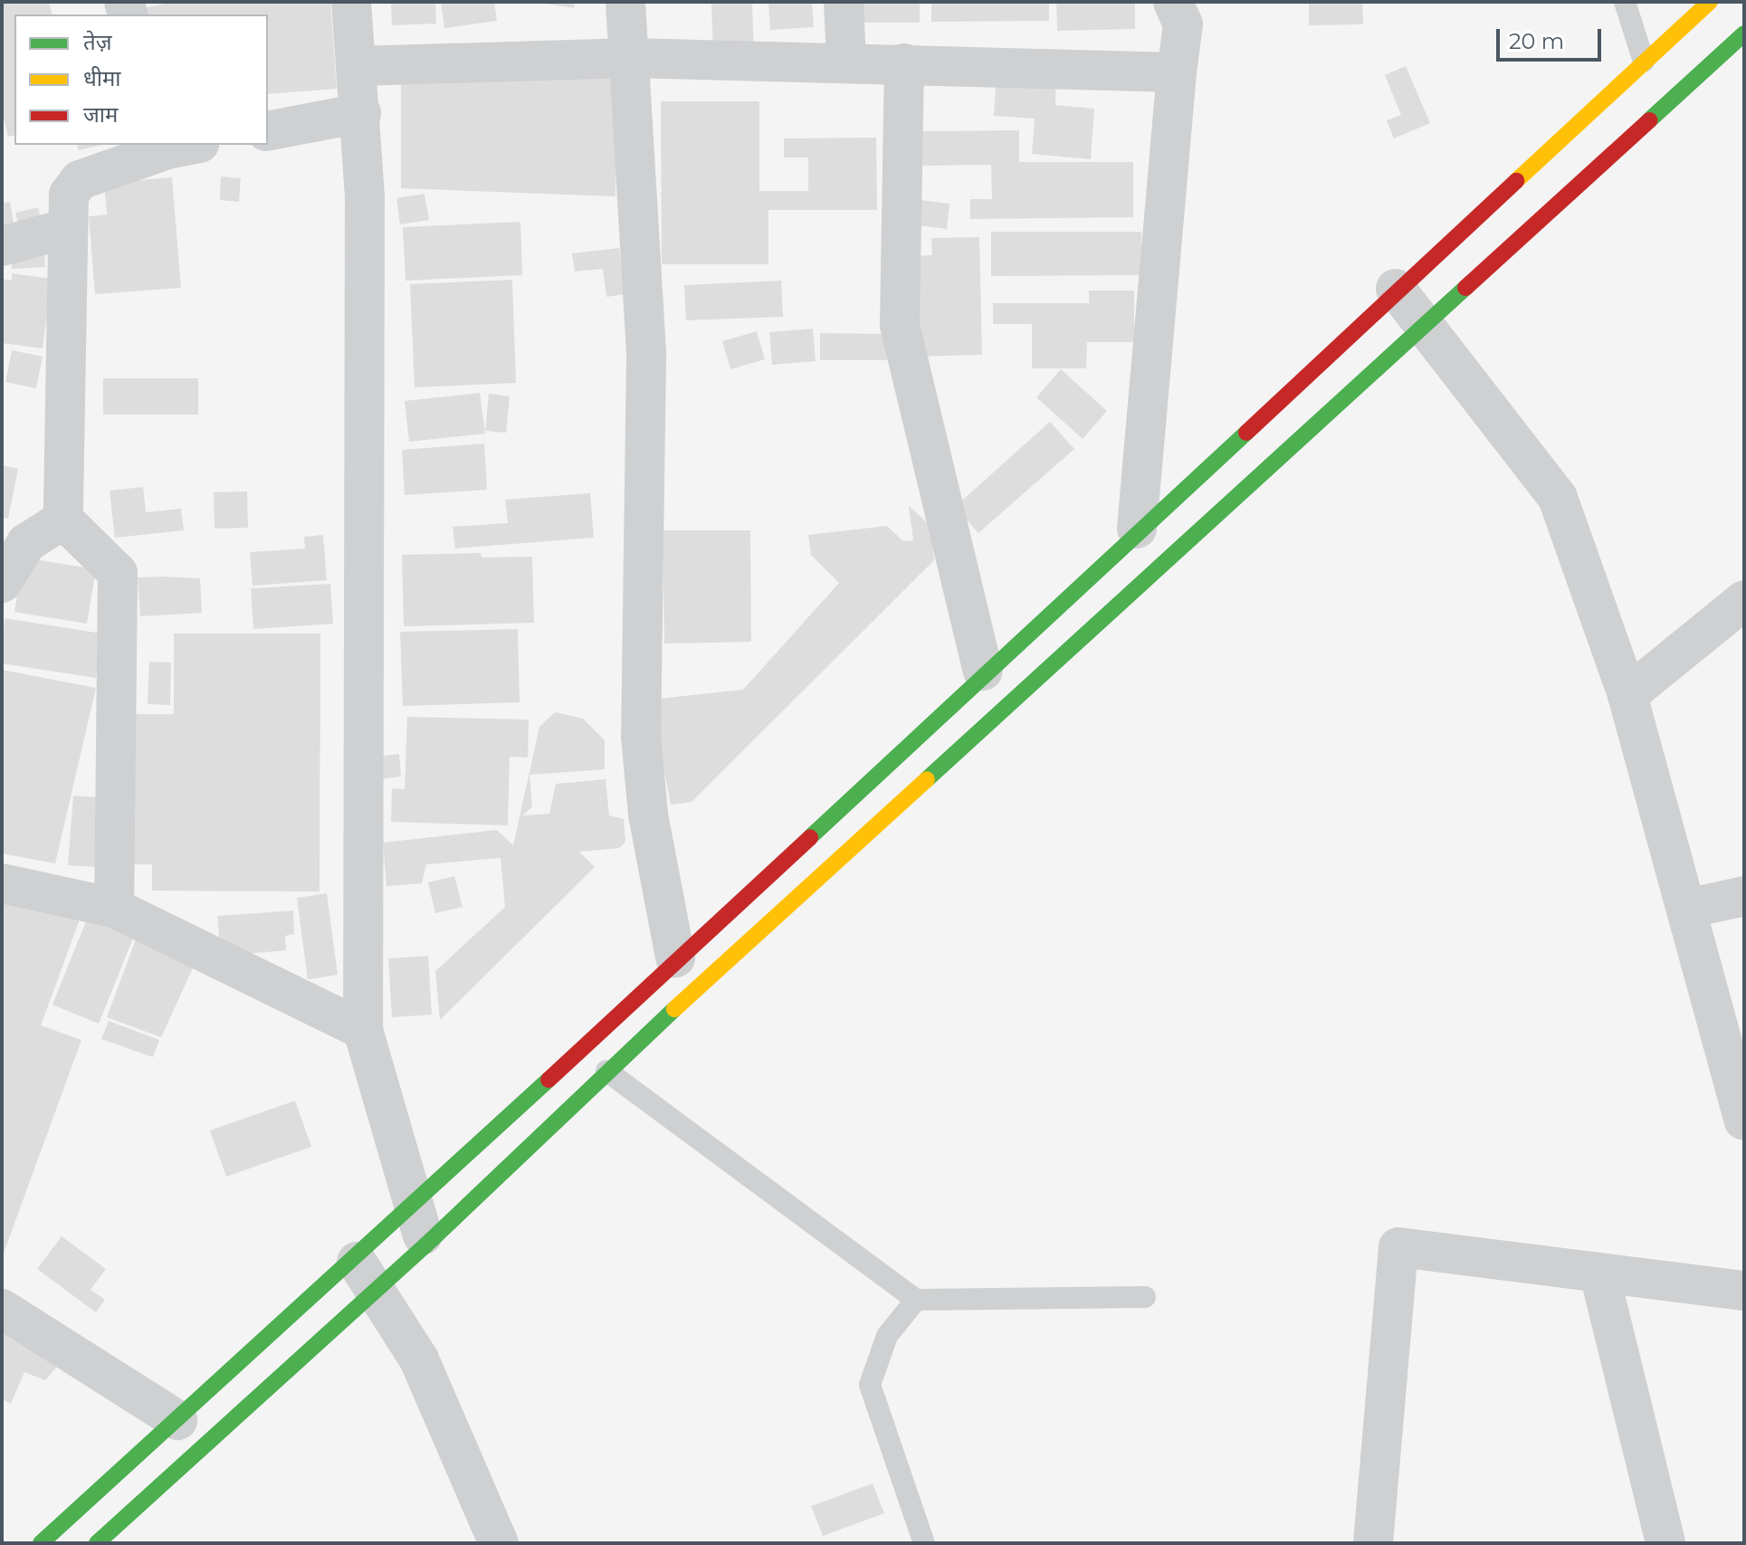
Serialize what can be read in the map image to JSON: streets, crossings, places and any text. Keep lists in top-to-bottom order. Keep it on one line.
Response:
{"legend":["तेज़","धीमा","जाम"],"scale_bar":"20 m"}
